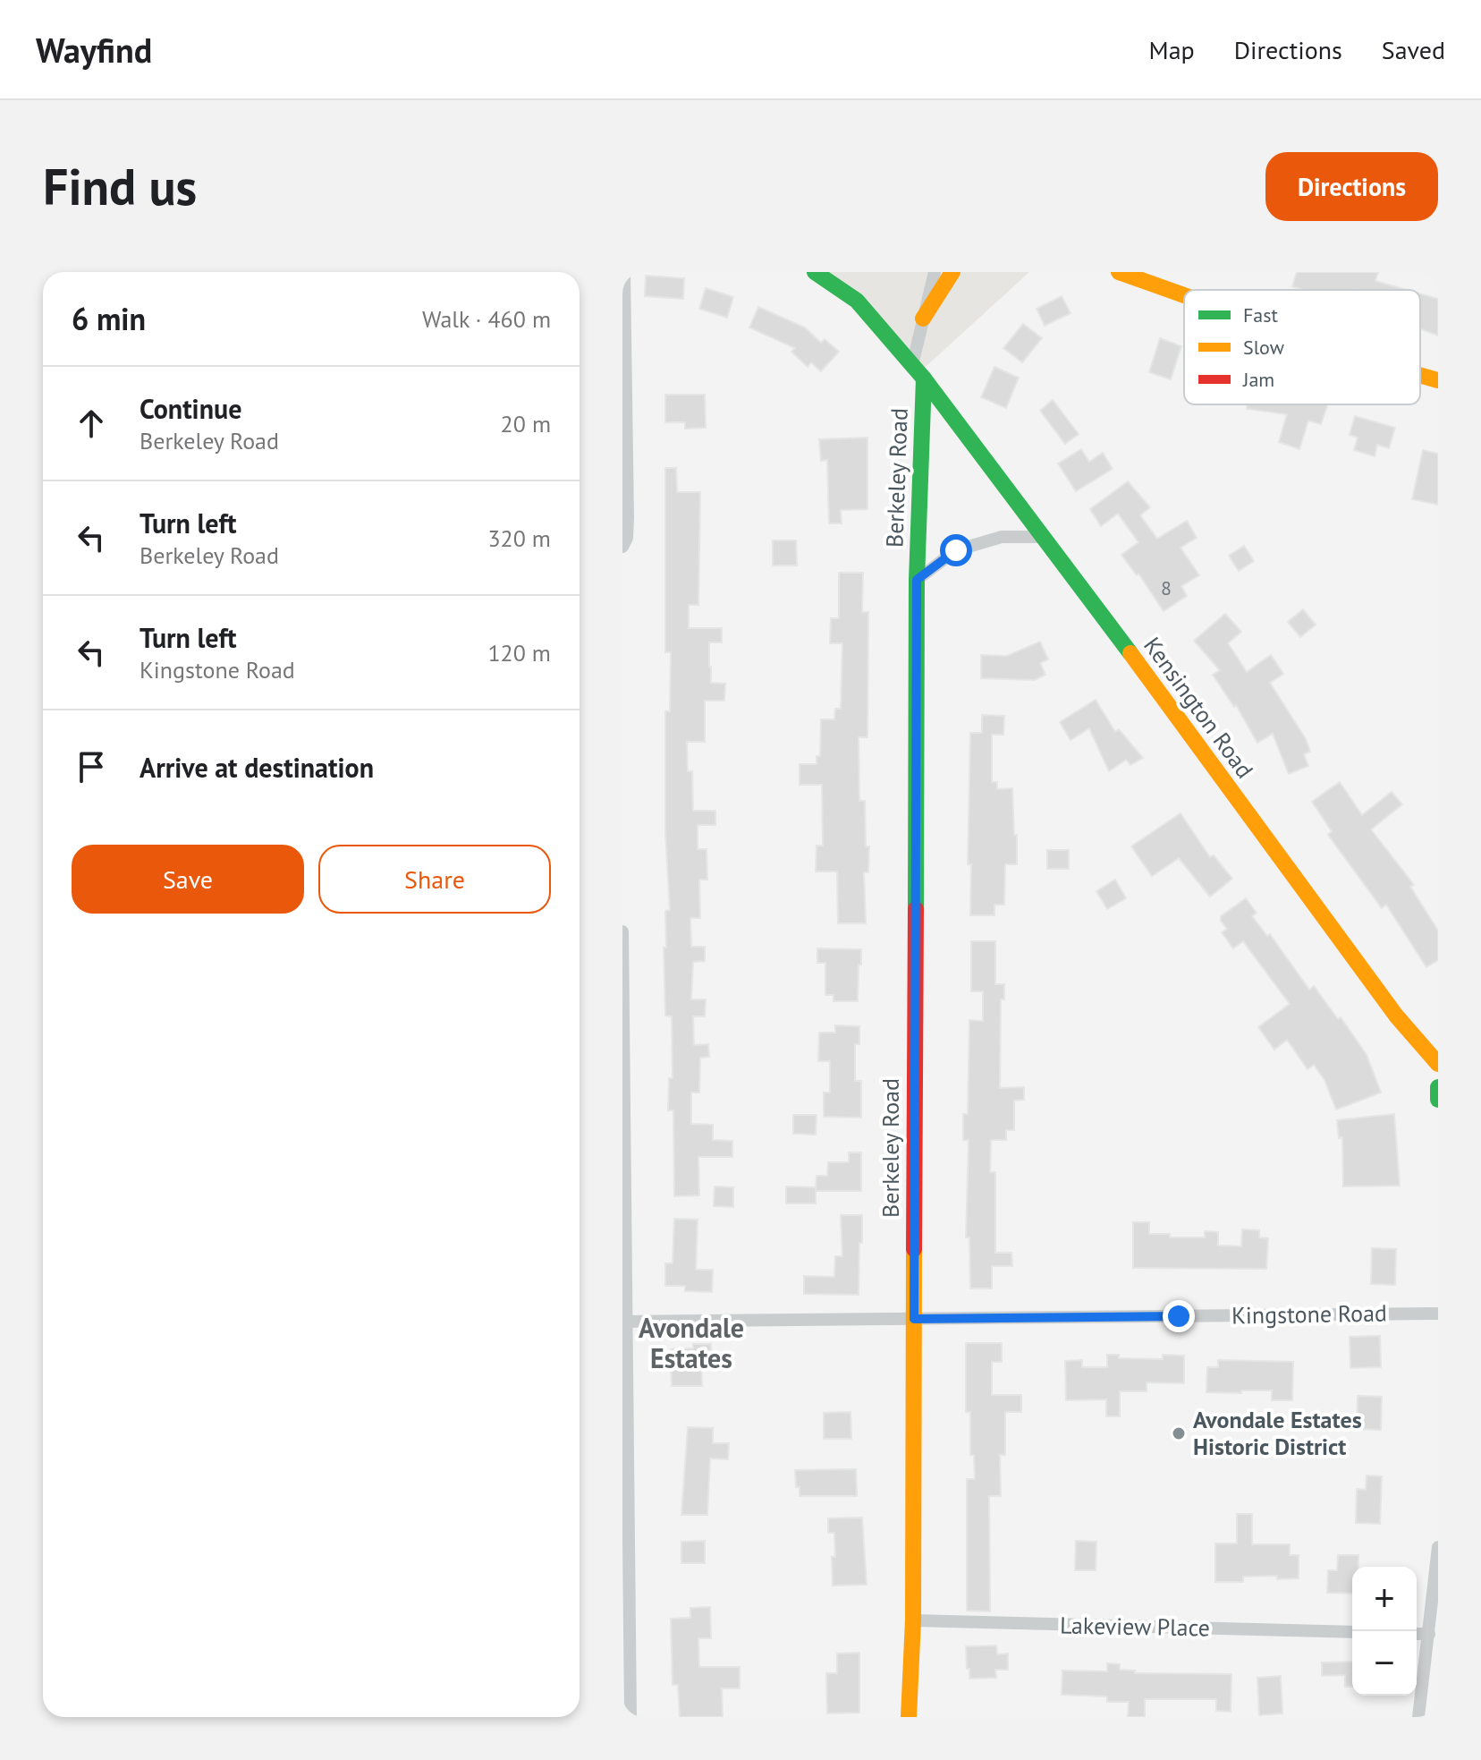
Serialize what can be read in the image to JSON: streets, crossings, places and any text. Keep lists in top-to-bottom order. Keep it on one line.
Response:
{"streets":{"street":["Berkeley Road","Kensington Road","Kingstone Road","Lakeview Place"]},"crossings":[["Berkeley Road","Kensington Road"],["Berkeley Road","Kingstone Road"],["Berkeley Road","Lakeview Place"]],"districts":["Avondale Estates"],"places":["Avondale Estates Historic District"],"house_numbers":["8"],"legend":["Fast","Slow","Jam"],"page":{"header":"Wayfind","nav":["Map","Directions","Saved"],"buttons":["Directions",["Save","Share"]],"title":"Find us","heading":["6 min","Walk · 460 m"],"list":[["Continue","Berkeley Road","20 m"],["Turn left","Berkeley Road","320 m"],["Turn left","Kingstone Road","120 m"],"Arrive at destination"],"map_buttons":["+","−"]}}
